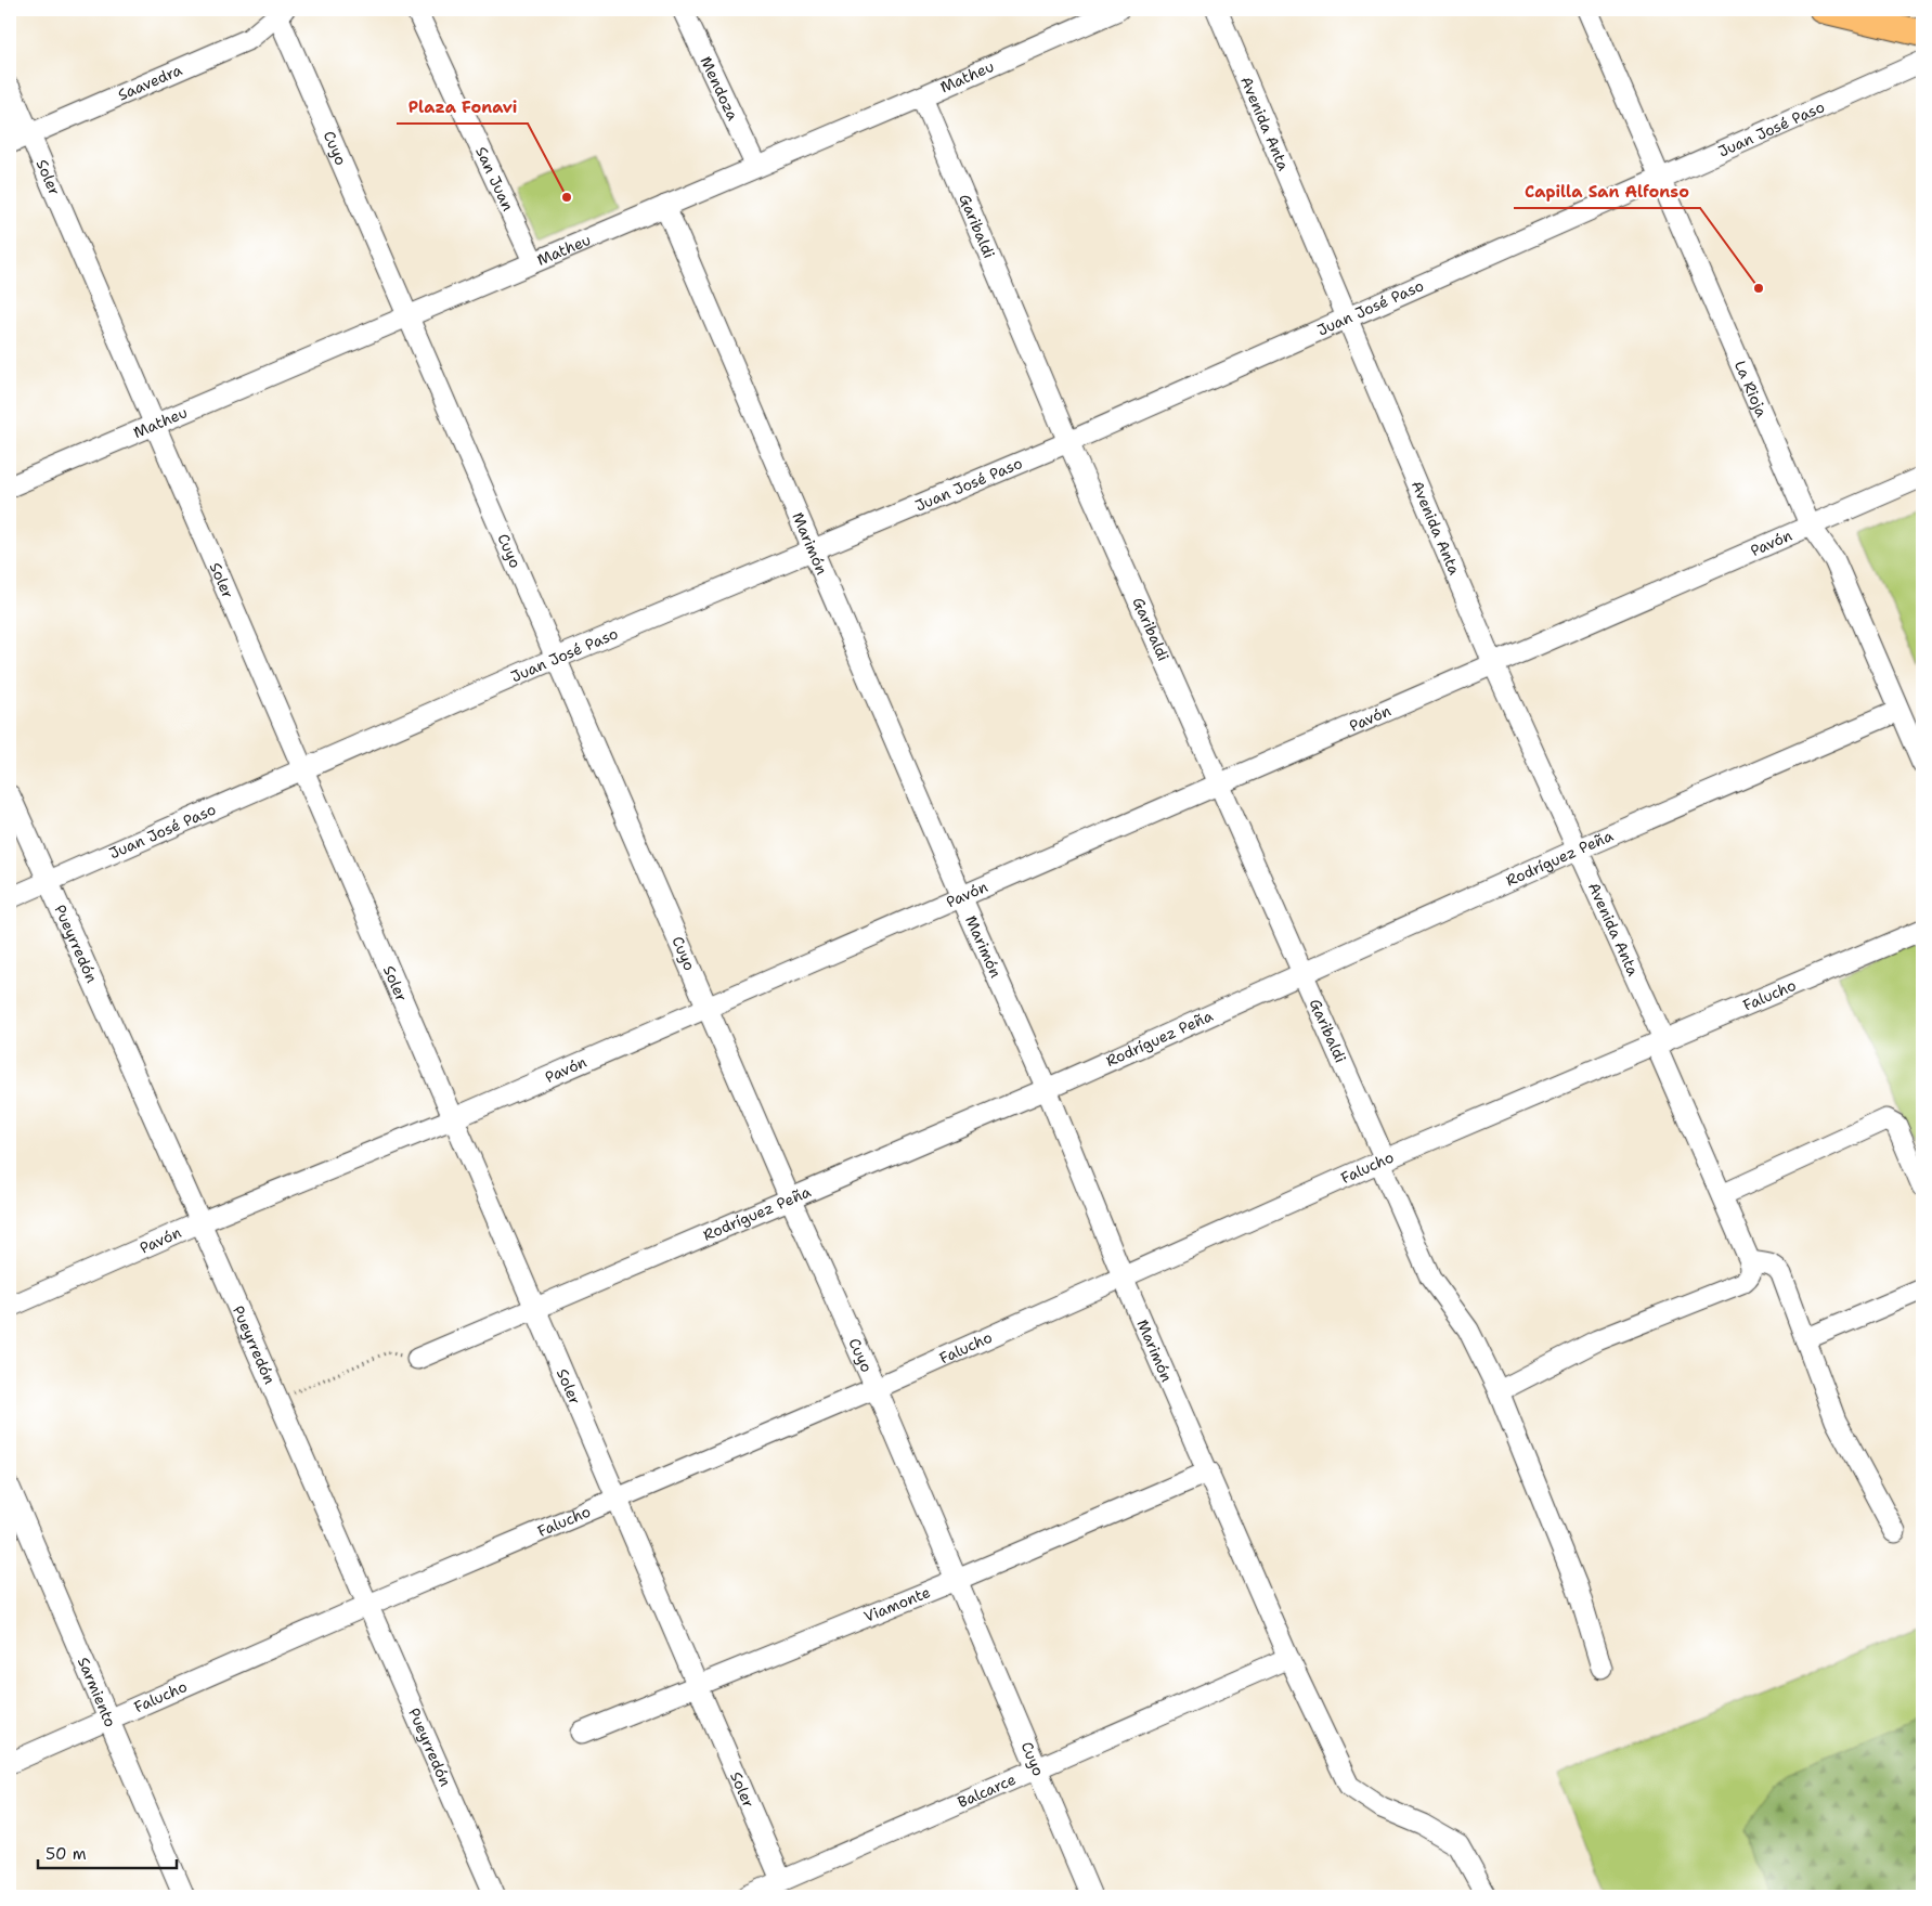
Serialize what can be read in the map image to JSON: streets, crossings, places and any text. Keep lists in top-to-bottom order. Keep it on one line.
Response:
{"streets":{"street":["Matheu","Saavedra","Mendoza","Avenida Anta","Juan José Paso","Cuyo","Soler","San Juan","Garibaldi","La Rioja","Pavón","Marimón","Rodríguez Peña","Pueyrredón","Falucho","Viamonte","Sarmiento","Balcarce"]},"crossings":[["Matheu","Mendoza"],["Matheu","Cuyo"],["Matheu","Soler"],["Matheu","San Juan"],["Matheu","Garibaldi"],["Matheu","Marimón"],["Saavedra","Cuyo"],["Saavedra","Soler"],["Avenida Anta","Juan José Paso"],["Avenida Anta","Pavón"],["Avenida Anta","Rodríguez Peña"],["Avenida Anta","Falucho"],["Juan José Paso","Cuyo"],["Juan José Paso","Soler"],["Juan José Paso","Garibaldi"],["Juan José Paso","La Rioja"],["Juan José Paso","Marimón"],["Juan José Paso","Pueyrredón"],["Cuyo","Pavón"],["Cuyo","Rodríguez Peña"],["Cuyo","Falucho"],["Cuyo","Viamonte"],["Cuyo","Balcarce"],["Soler","Pavón"],["Soler","Rodríguez Peña"],["Soler","Falucho"],["Soler","Viamonte"],["Soler","Balcarce"],["Garibaldi","Pavón"],["Garibaldi","Rodríguez Peña"],["Garibaldi","Falucho"],["La Rioja","Pavón"],["La Rioja","Rodríguez Peña"],["Pavón","Marimón"],["Pavón","Pueyrredón"],["Marimón","Rodríguez Peña"],["Marimón","Falucho"],["Marimón","Viamonte"],["Marimón","Balcarce"],["Pueyrredón","Falucho"],["Falucho","Sarmiento"]],"places":["Plaza Fonavi","Capilla San Alfonso"],"scale_bar":"50 m"}
